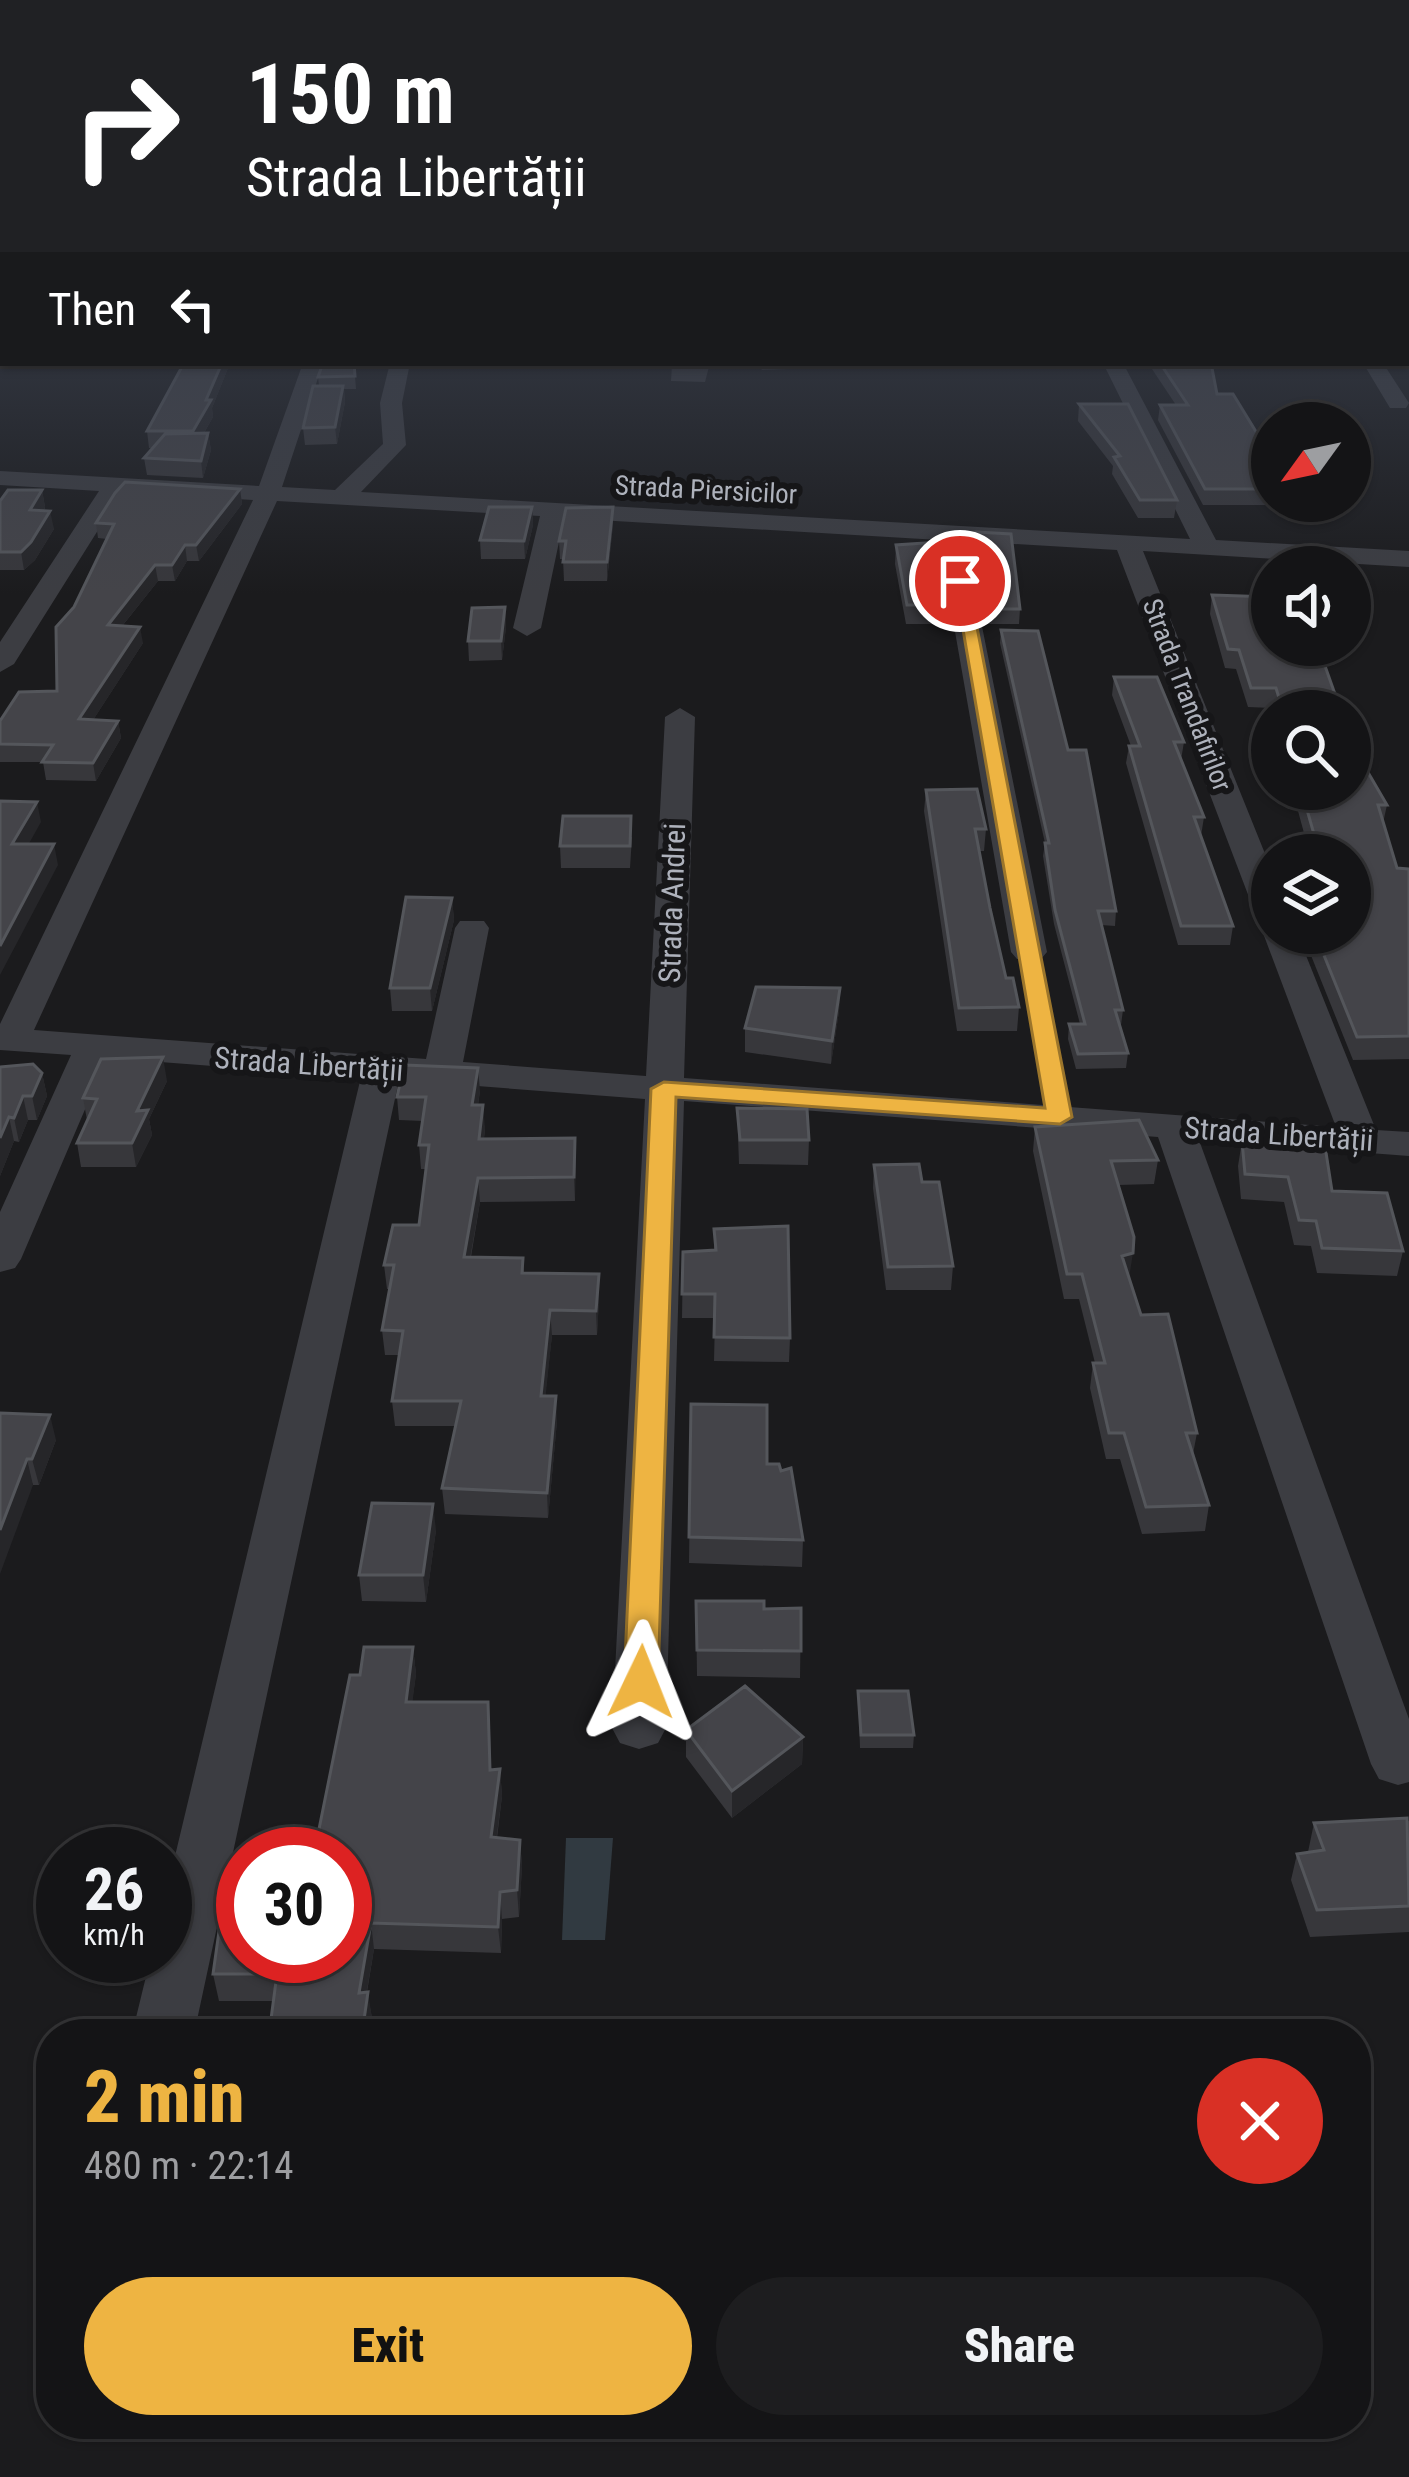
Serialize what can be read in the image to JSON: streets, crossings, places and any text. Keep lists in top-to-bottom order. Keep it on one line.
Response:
{"streets":{"street":["Strada Piersicilor","Strada Trandafirilor","Strada Andrei","Strada Libertății"]},"crossings":[["Strada Piersicilor","Strada Trandafirilor"],["Strada Andrei","Strada Libertății"]],"north":"bottom left","page":{"turn":["150 m","Strada Libertății"],"then":"Then","speed":"26 km/h","limit":"30","heading":["2 min","480 m · 22:14"],"buttons":["Exit","Share"]}}
